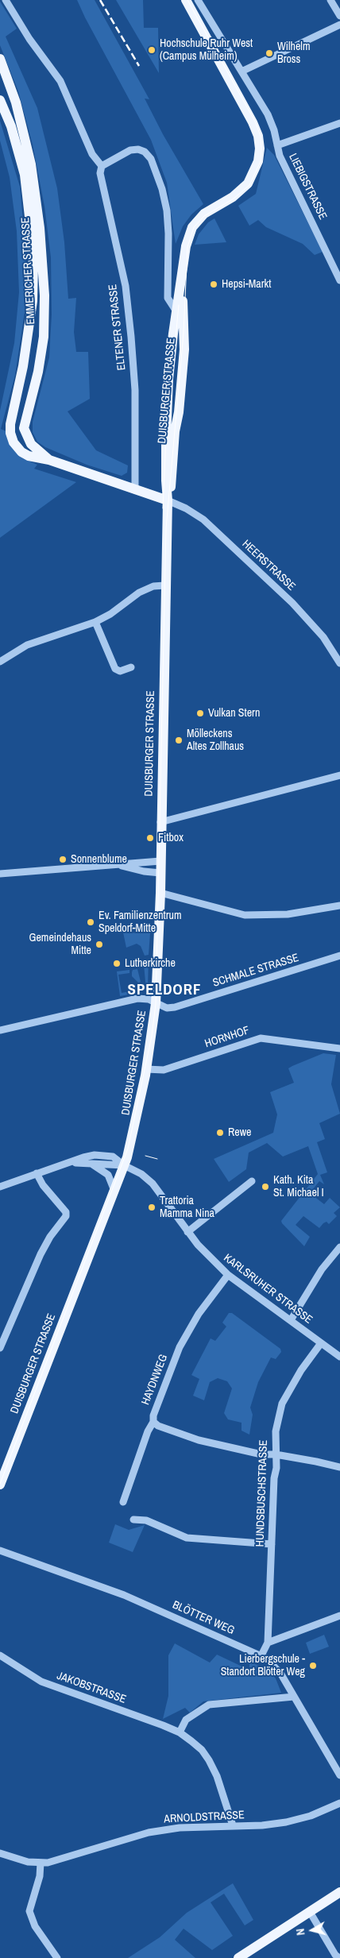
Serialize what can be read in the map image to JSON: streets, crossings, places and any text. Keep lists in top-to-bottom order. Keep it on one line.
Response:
{"streets":{"main road":["EMMERICHER STRASSE","DUISBURGER STRASSE"],"street":["LIEBIGSTRASSE","ELTENER STRASSE","HEERSTRASSE","SCHMALE STRASSE","HORNHOF","KARLSRUHER STRASSE","HAYDNWEG","HUNDSBUSCHSTRASSE","BLÖTTER WEG","JAKOBSTRASSE","ARNOLDSTRASSE"]},"crossings":[["EMMERICHER STRASSE","ELTENER STRASSE"],["EMMERICHER STRASSE","DUISBURGER STRASSE"],["EMMERICHER STRASSE","HEERSTRASSE"],["DUISBURGER STRASSE","HEERSTRASSE"],["DUISBURGER STRASSE","SCHMALE STRASSE"],["DUISBURGER STRASSE","HORNHOF"],["DUISBURGER STRASSE","KARLSRUHER STRASSE"],["KARLSRUHER STRASSE","HAYDNWEG"],["KARLSRUHER STRASSE","HUNDSBUSCHSTRASSE"],["HUNDSBUSCHSTRASSE","BLÖTTER WEG"],["JAKOBSTRASSE","ARNOLDSTRASSE"]],"districts":["SPELDORF"],"places":["Hochschule Ruhr West (Campus Mülheim)","Wilhelm Bross","Hepsi-Markt","Vulkan Stern","Mölleckens Altes Zollhaus","Fitbox","Sonnenblume","Ev. Familienzentrum Speldorf-Mitte","Gemeindehaus Mitte","Lutherkirche","Rewe","Kath. Kita St. Michael I","Trattoria Mamma Nina","Lierbergschule - Standort Blötter Weg"],"north":"left"}
